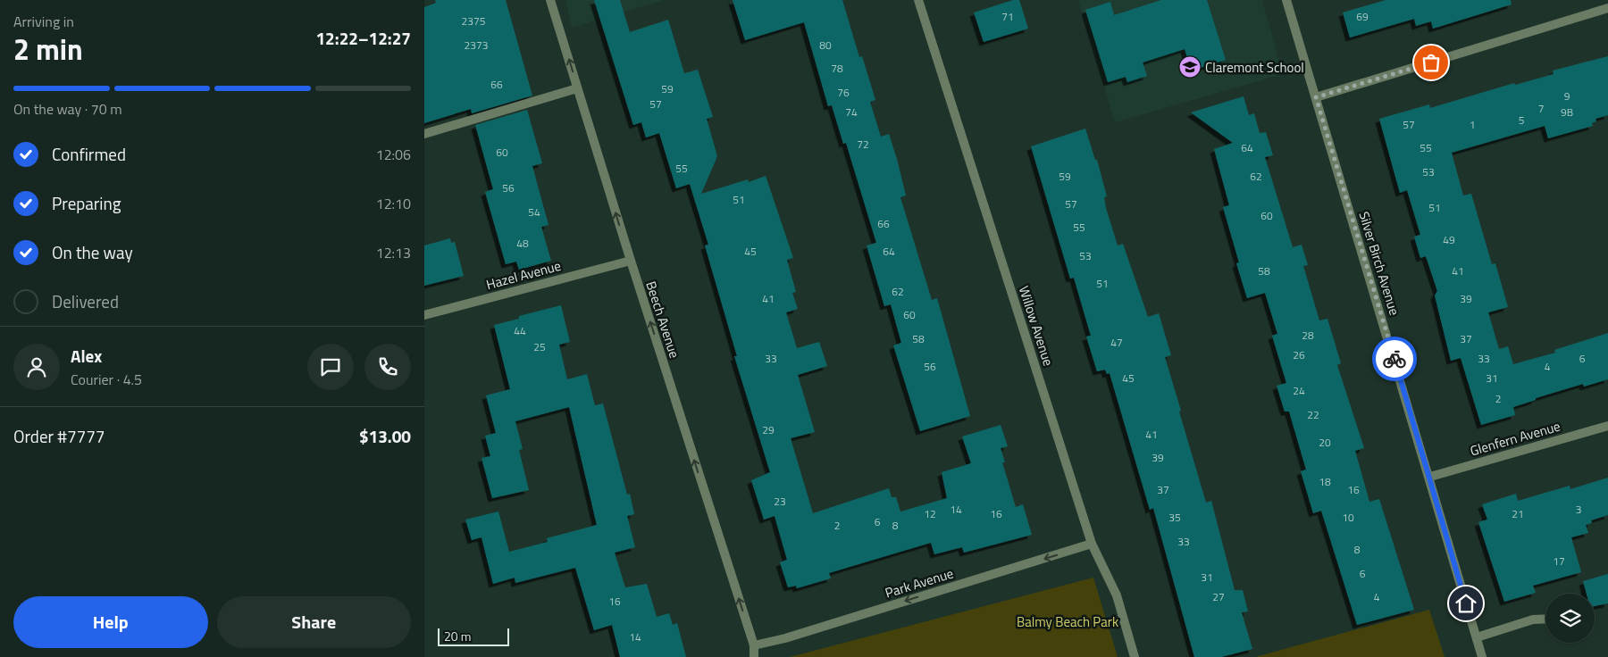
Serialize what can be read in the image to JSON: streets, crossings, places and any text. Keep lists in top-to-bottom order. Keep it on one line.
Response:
{"streets":{"street":["Silver Birch Avenue","Hazel Avenue","Beech Avenue","Willow Avenue","Glenfern Avenue","Park Avenue"]},"crossings":[["Silver Birch Avenue","Glenfern Avenue"],["Hazel Avenue","Beech Avenue"],["Beech Avenue","Park Avenue"],["Willow Avenue","Park Avenue"]],"one_way":["Beech Avenue","Park Avenue"],"parks":["Balmy Beach Park"],"places":{"school or university":["Claremont School"]},"house_numbers":["71","69","2375","2373","80","78","66","59","76","9","57","7","74","9B","5","57","1","72","64","55","60","55","53","59","62","56","51","57","51","54","60","66","55","49","48","45","64","53","58","41","51","62","41","39","60","44","28","58","37","47","25","26","33","33","6","56","4","45","31","24","2","22","29","41","20","39","18","37","16","23","14","3","12","16","21","35","10","6","2","8","33","8","17","6","31","27","4","16","14"],"scale_bar":"20 m","page":{"heading":["2 min","Arriving in","12:22–12:27"],"panel":["Alex","Courier · 4.5","Order #7777","$13.00"],"bar":"On the way · 70 m","list":[["Confirmed","12:06"],["Preparing","12:10"],["On the way","12:13"],"Delivered"],"buttons":["Help","Share"],"scale":"20 m"}}
